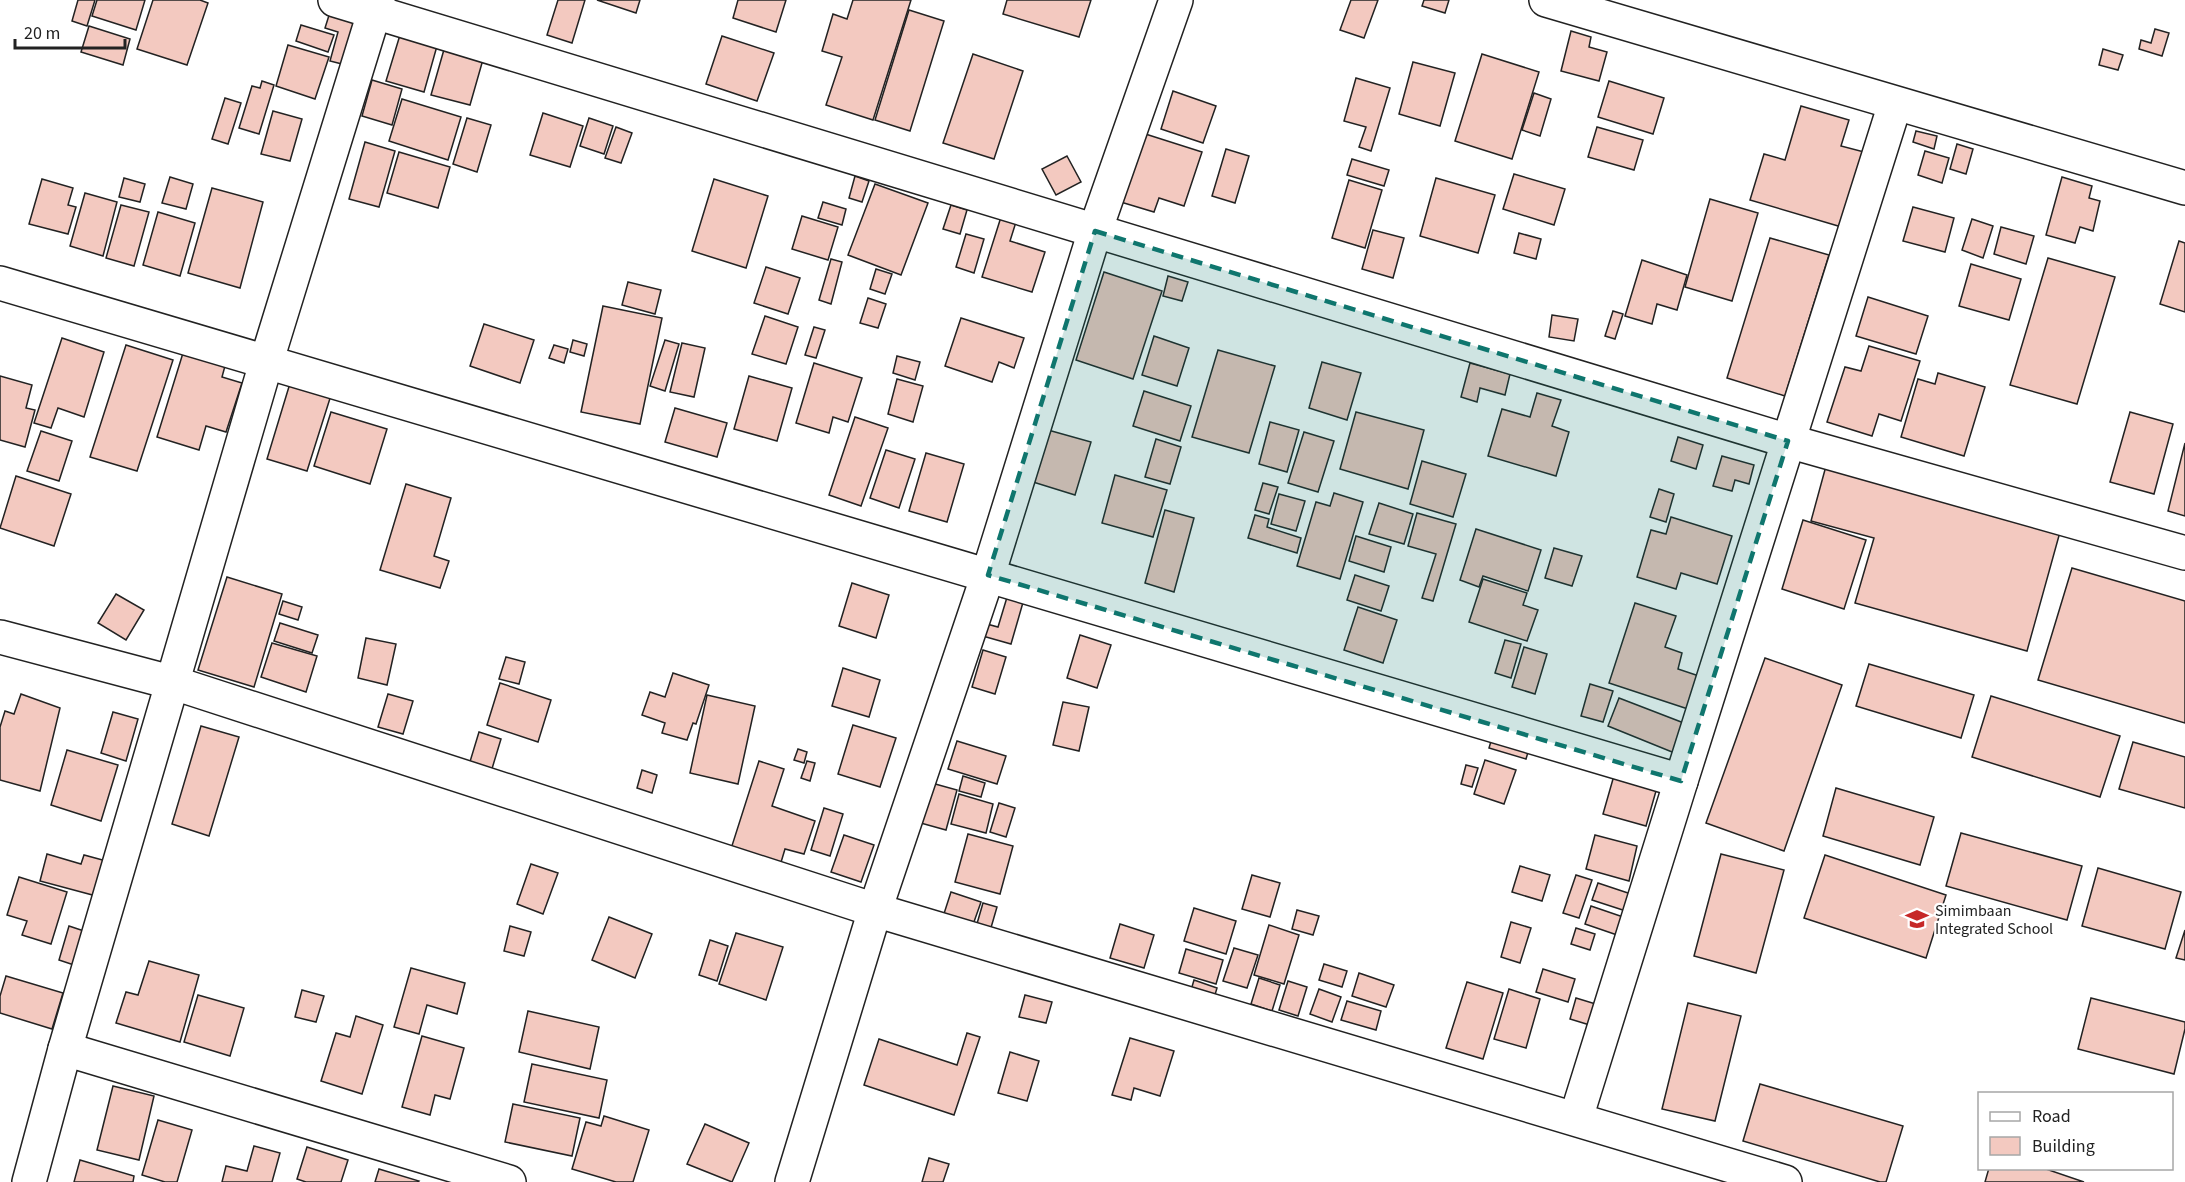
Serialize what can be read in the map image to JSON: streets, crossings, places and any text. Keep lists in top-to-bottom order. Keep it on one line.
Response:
{"places":{"school or university":["Simimbaan Integrated School"]},"legend":["Road","Building"],"scale_bar":"20 m"}
